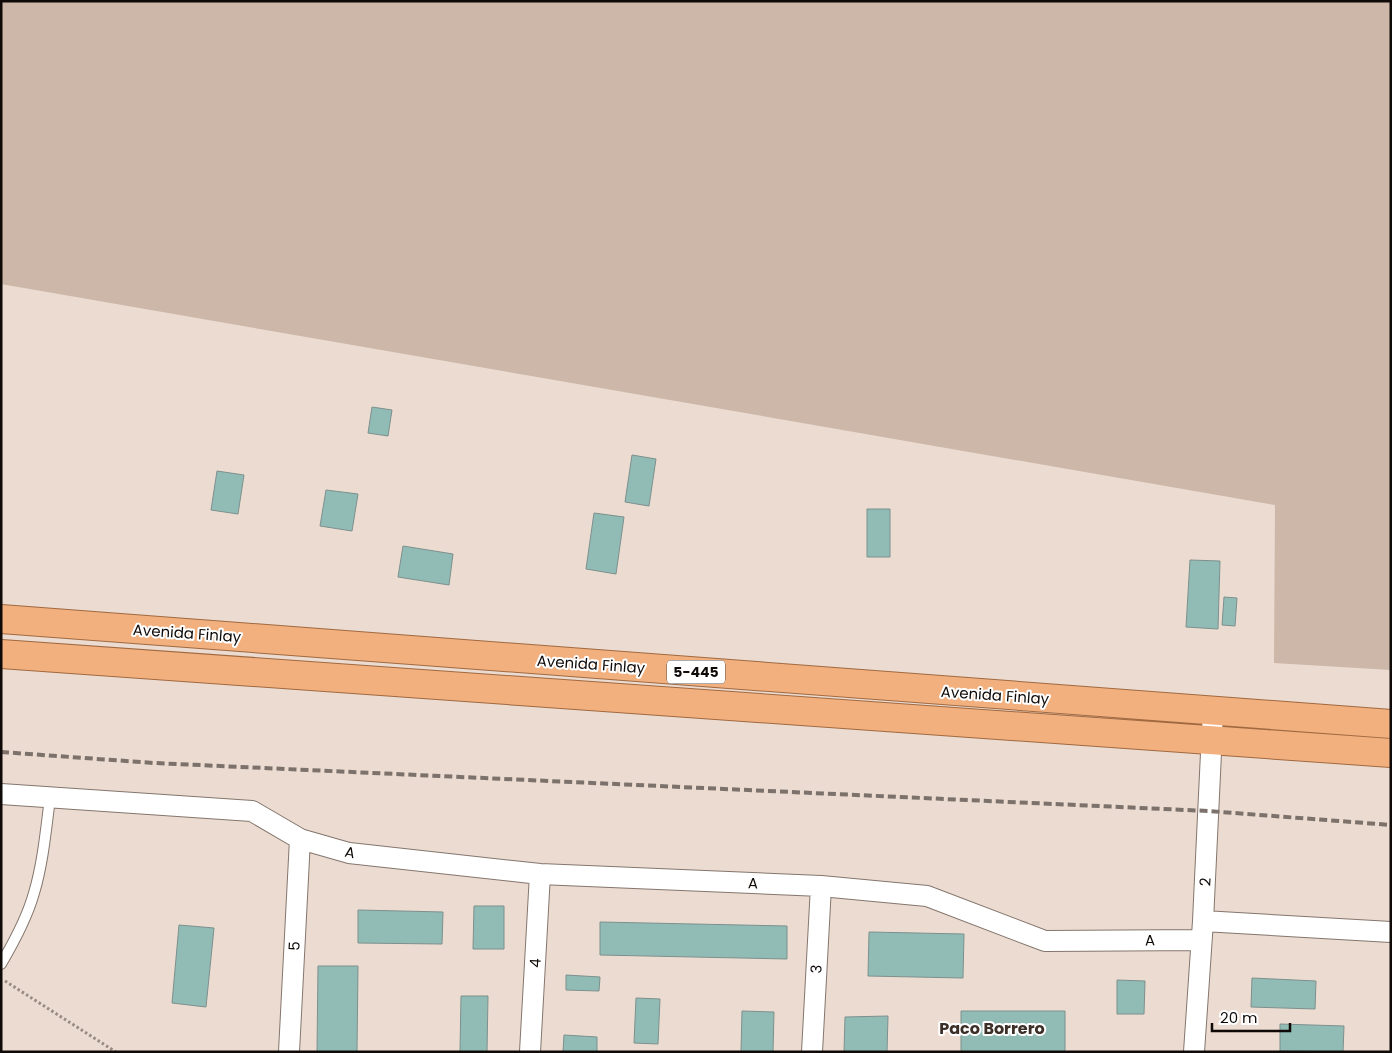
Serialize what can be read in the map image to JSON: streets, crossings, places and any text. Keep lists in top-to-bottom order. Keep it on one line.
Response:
{"streets":{"highway":["Avenida Finlay","5-445"],"street":["A","2","5","4","3"]},"crossings":[["Avenida Finlay","2"],["A","2"],["A","5"],["A","4"],["A","3"]],"districts":["Paco Borrero"],"scale_bar":"20 m"}
